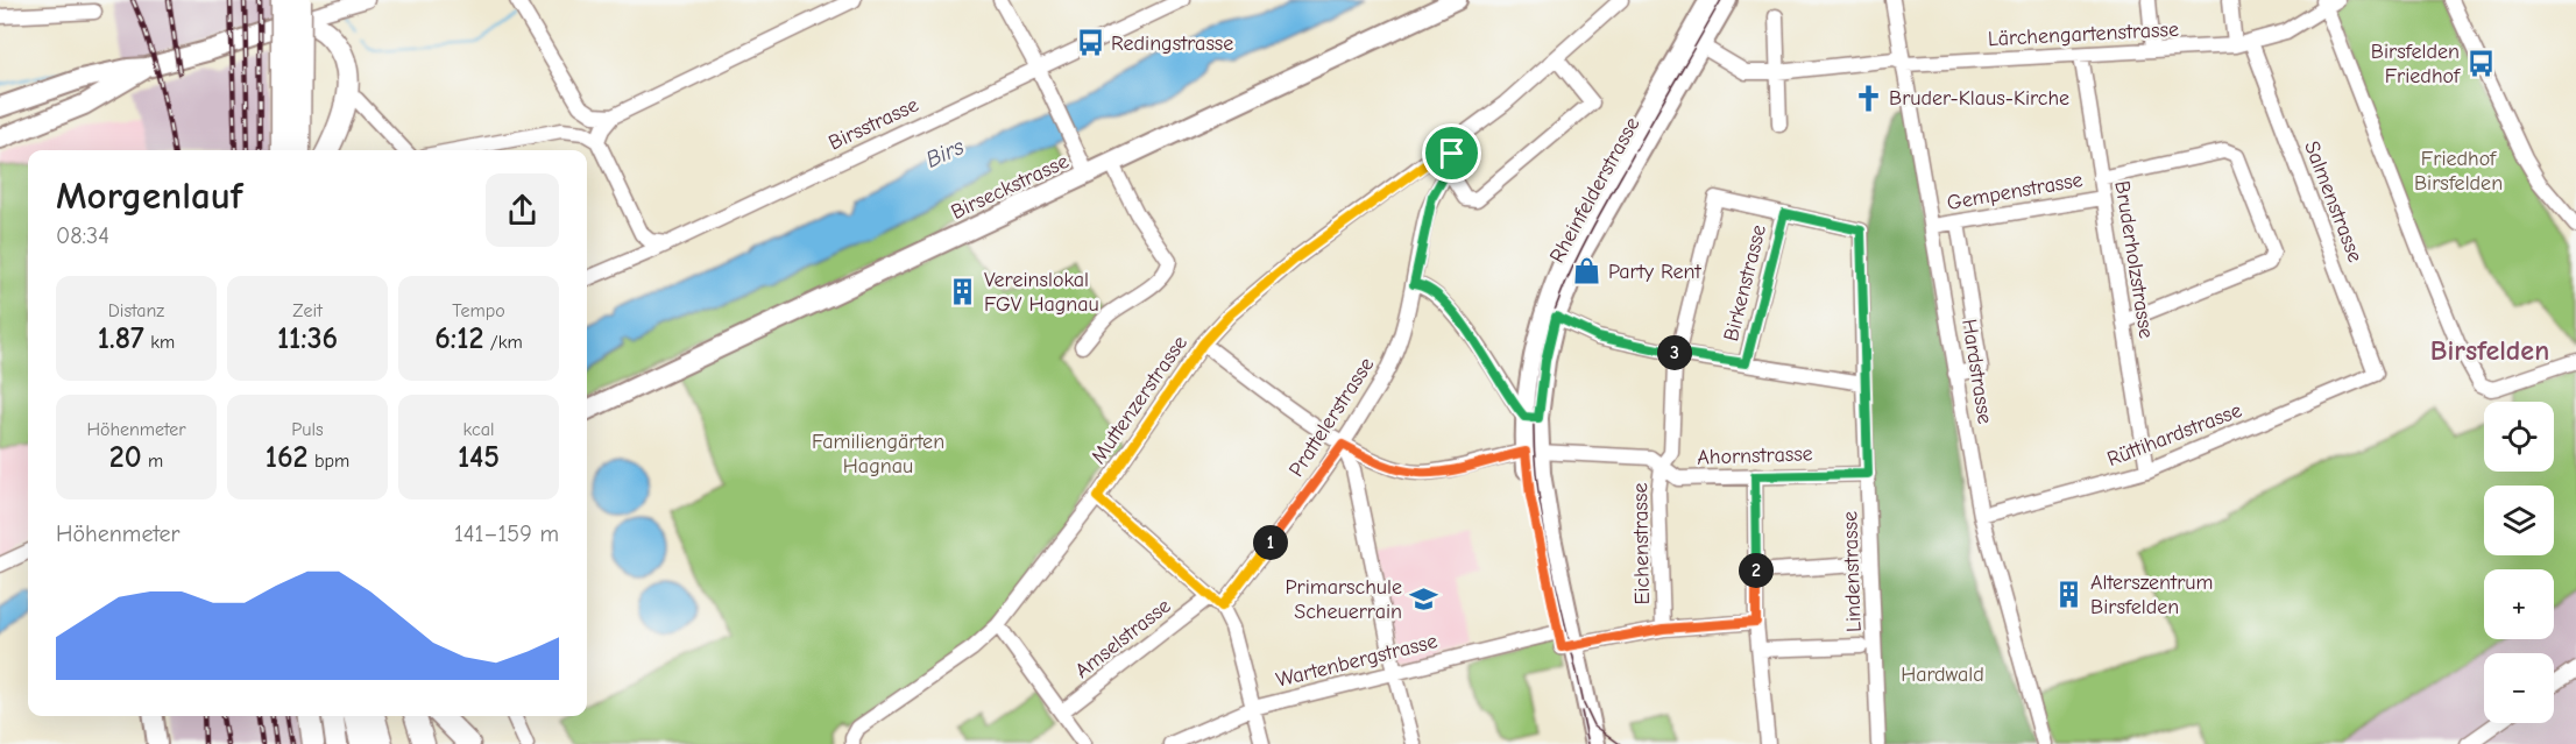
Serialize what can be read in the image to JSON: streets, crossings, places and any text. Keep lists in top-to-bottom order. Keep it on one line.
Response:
{"streets":{"main road":["Birseckstrasse","Rheinfelderstrasse"],"street":["Lärchengartenstrasse","Birsstrasse","Gempenstrasse","Salmenstrasse","Bruderholzstrasse","Birkenstrasse","Hardstrasse","Muttenzerstrasse","Prattelerstrasse","Rüttihardstrasse","Ahornstrasse","Eichenstrasse","Lindenstrasse","Amselstrasse","Wartenbergstrasse"]},"crossings":[["Lärchengartenstrasse","Salmenstrasse"],["Lärchengartenstrasse","Bruderholzstrasse"],["Lärchengartenstrasse","Hardstrasse"],["Rheinfelderstrasse","Ahornstrasse"],["Rheinfelderstrasse","Wartenbergstrasse"],["Gempenstrasse","Bruderholzstrasse"],["Gempenstrasse","Hardstrasse"],["Salmenstrasse","Rüttihardstrasse"],["Bruderholzstrasse","Rüttihardstrasse"],["Birkenstrasse","Eichenstrasse"],["Hardstrasse","Rüttihardstrasse"],["Muttenzerstrasse","Prattelerstrasse"],["Muttenzerstrasse","Ahornstrasse"],["Prattelerstrasse","Ahornstrasse"],["Ahornstrasse","Eichenstrasse"],["Ahornstrasse","Lindenstrasse"],["Eichenstrasse","Lindenstrasse"],["Eichenstrasse","Wartenbergstrasse"]],"districts":["Birsfelden"],"water":["Birs"],"parks":["Friedhof Birsfelden","Familiengärten Hagnau","Hardwald"],"places":{"bus stop":["Redingstrasse","Birsfelden Friedhof"],"church":["Bruder-Klaus-Kirche"],"shop":["Party Rent"],"building":["Vereinslokal FGV Hagnau","Alterszentrum Birsfelden"],"school or university":["Primarschule Scheuerrain"]},"page":{"heading":["Morgenlauf","08:34"],"stats":[["Distanz","1.87 km"],["Zeit","11:36"],["Tempo","6:12 /km"],["Höhenmeter","20 m"],["Puls","162 bpm"],["kcal","145"]],"pins":["3","1","2"],"map_buttons":["+","−"],"chart":["Höhenmeter","141–159 m"]}}
